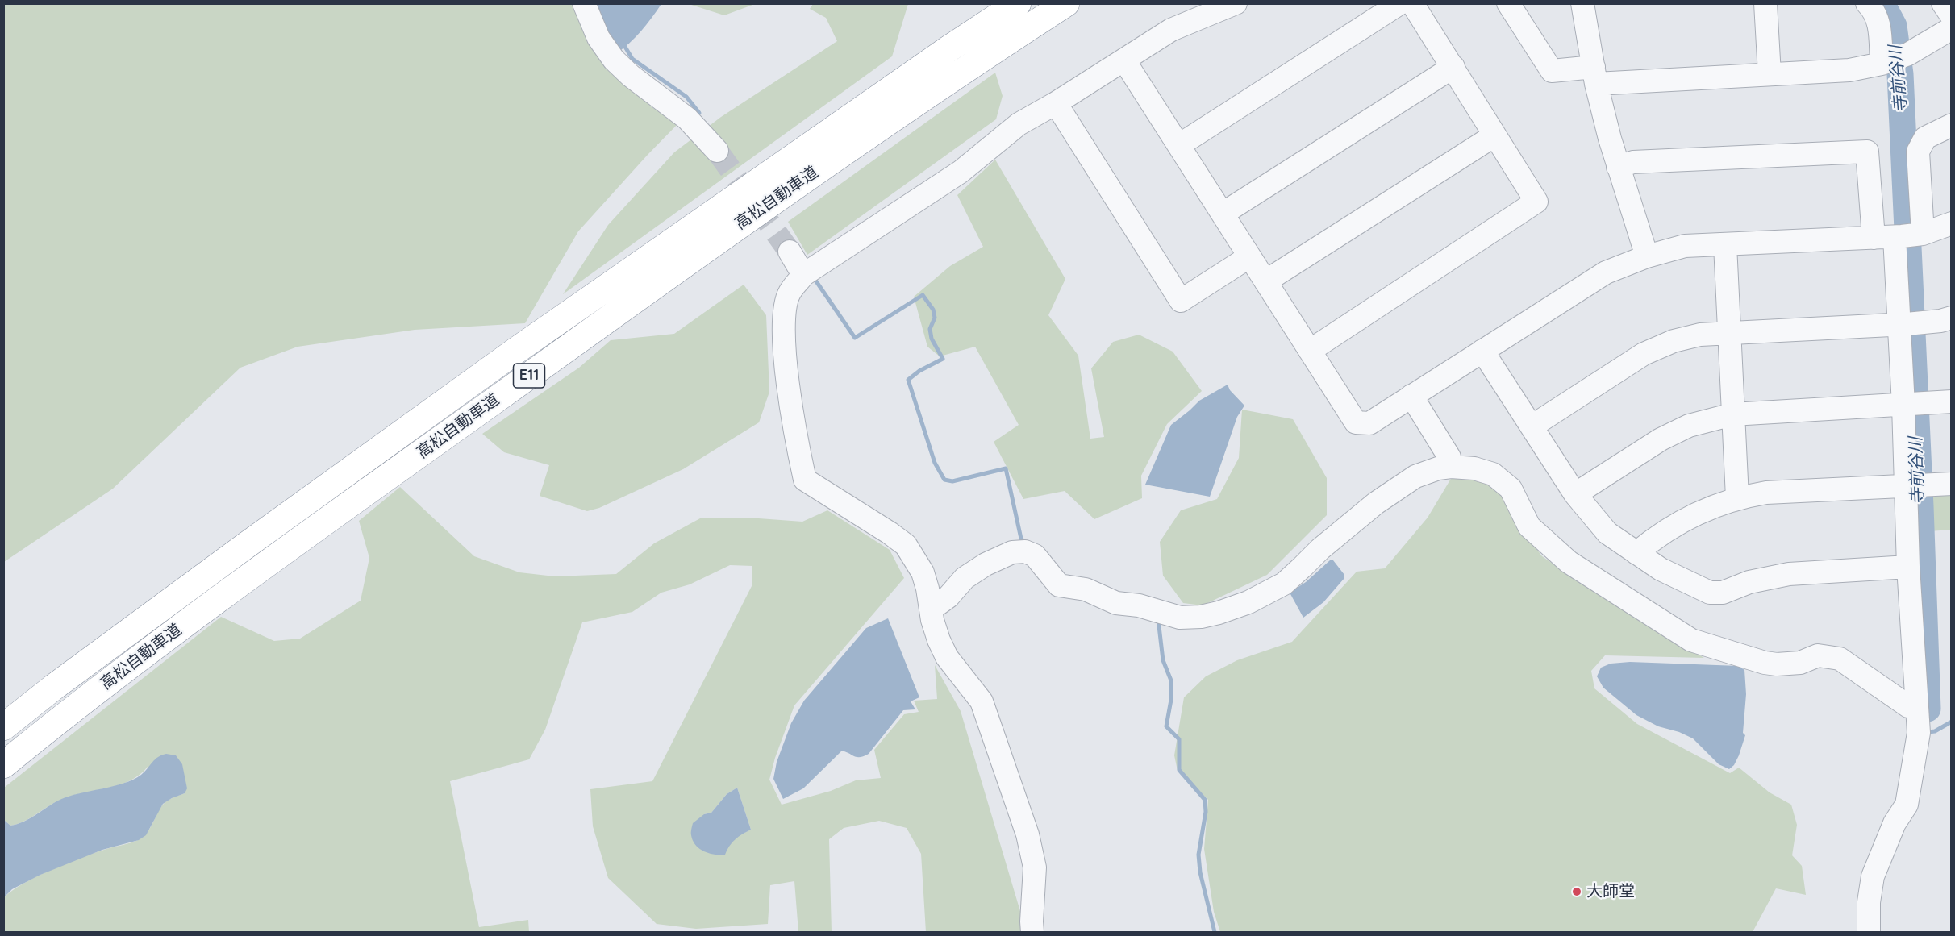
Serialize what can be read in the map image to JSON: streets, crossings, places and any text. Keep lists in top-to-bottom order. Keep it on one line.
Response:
{"streets":{"highway":["高松自動車道","E11"]},"water":["寺前谷川"],"places":["大師堂"]}
